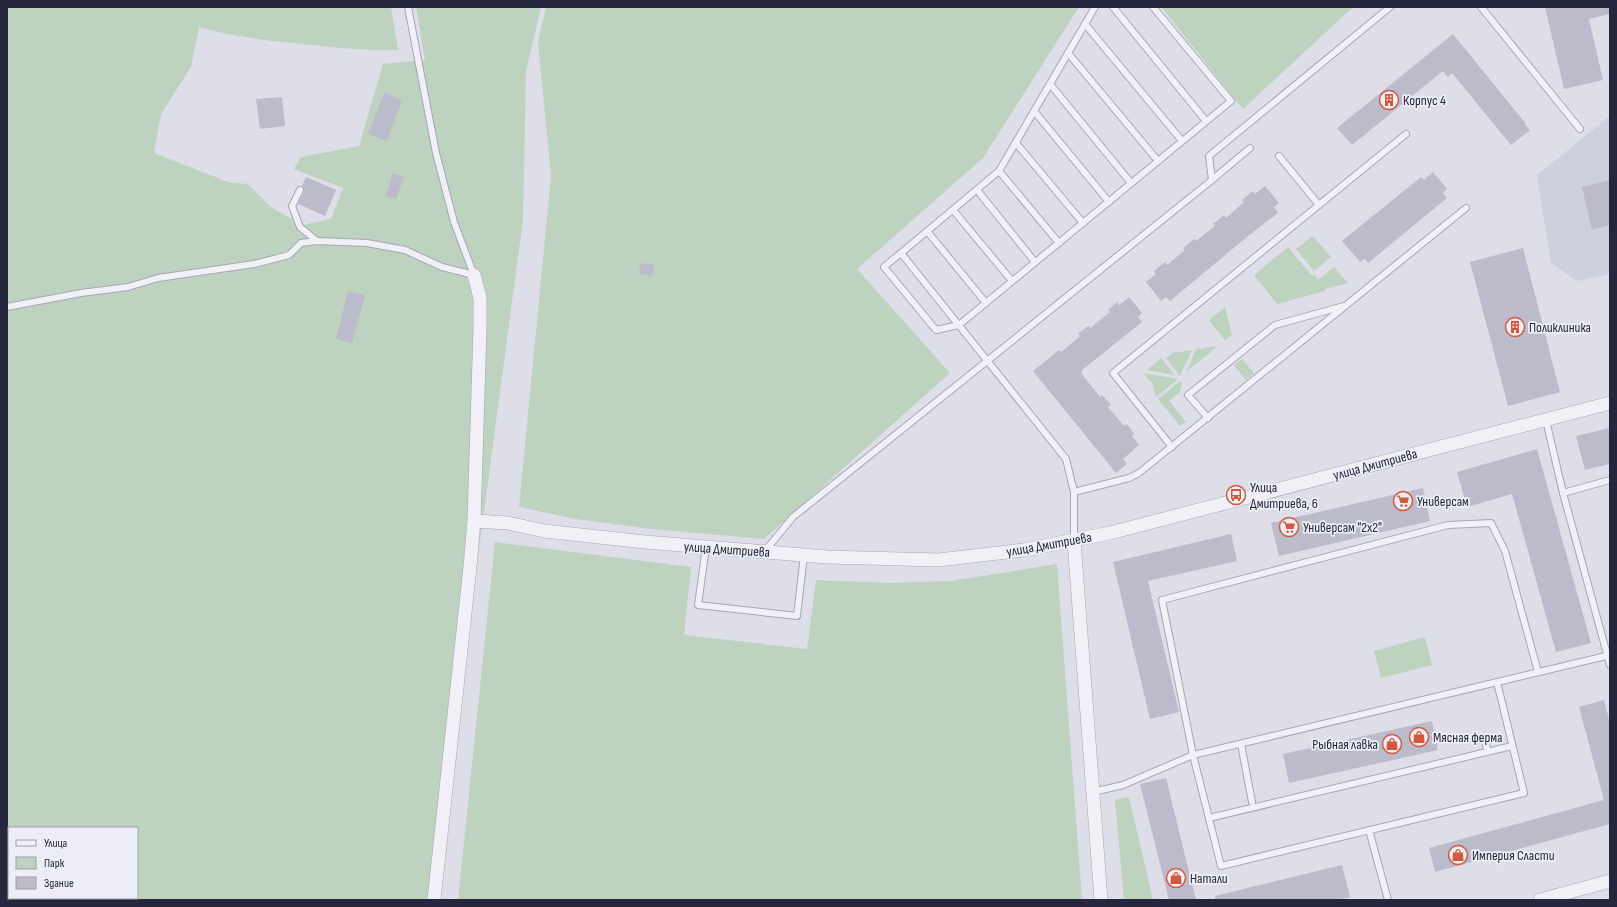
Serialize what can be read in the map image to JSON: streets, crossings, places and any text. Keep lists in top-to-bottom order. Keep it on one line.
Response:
{"streets":{"street":["улица Дмитриева"]},"places":{"building":["Корпус 4","Поликлиника"],"bus stop":["Улица Дмитриева, 6"],"supermarket":["Универсам","Универсам \"2x2\""],"shop":["Мясная ферма","Рыбная лавка","Империя Сласти","Натали"]},"legend":["Улица","Парк","Здание"]}
